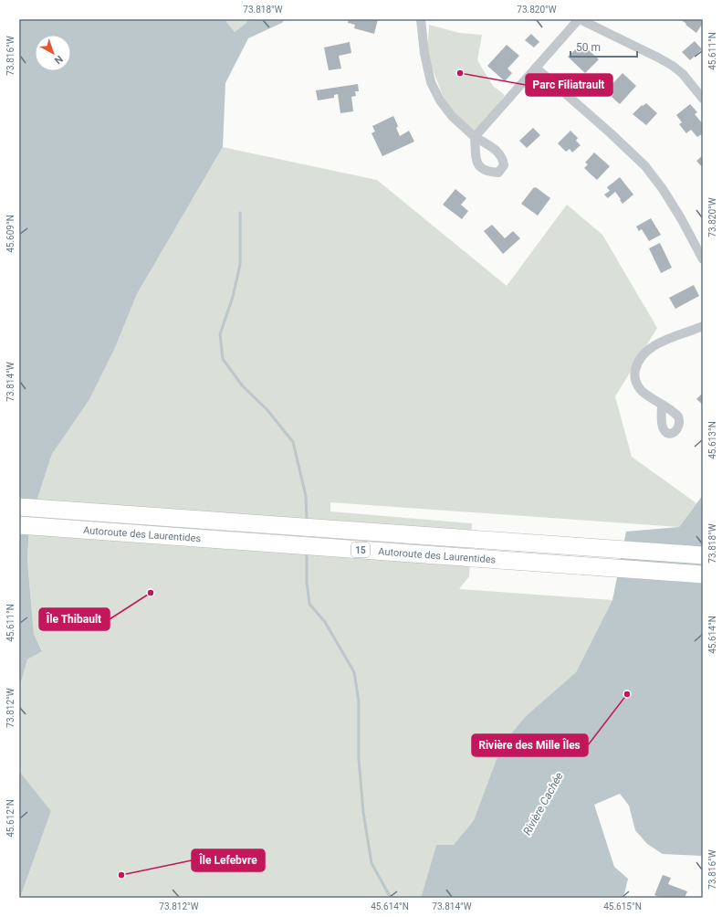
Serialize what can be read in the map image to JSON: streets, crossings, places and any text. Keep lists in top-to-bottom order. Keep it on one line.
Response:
{"streets":{"highway":["Autoroute des Laurentides","15"]},"water":["Rivière Cachée"],"places":["Parc Filiatrault","Île Thibault","Rivière des Mille Îles","Île Lefebvre"],"scale_bar":"50 m","north":"bottom right","coordinates":["73.818°W","73.820°W","45.611°N","73.816°W","45.609°N","73.814°W","45.613°N","45.614°N","73.812°W","45.612°N","45.615°N"]}
